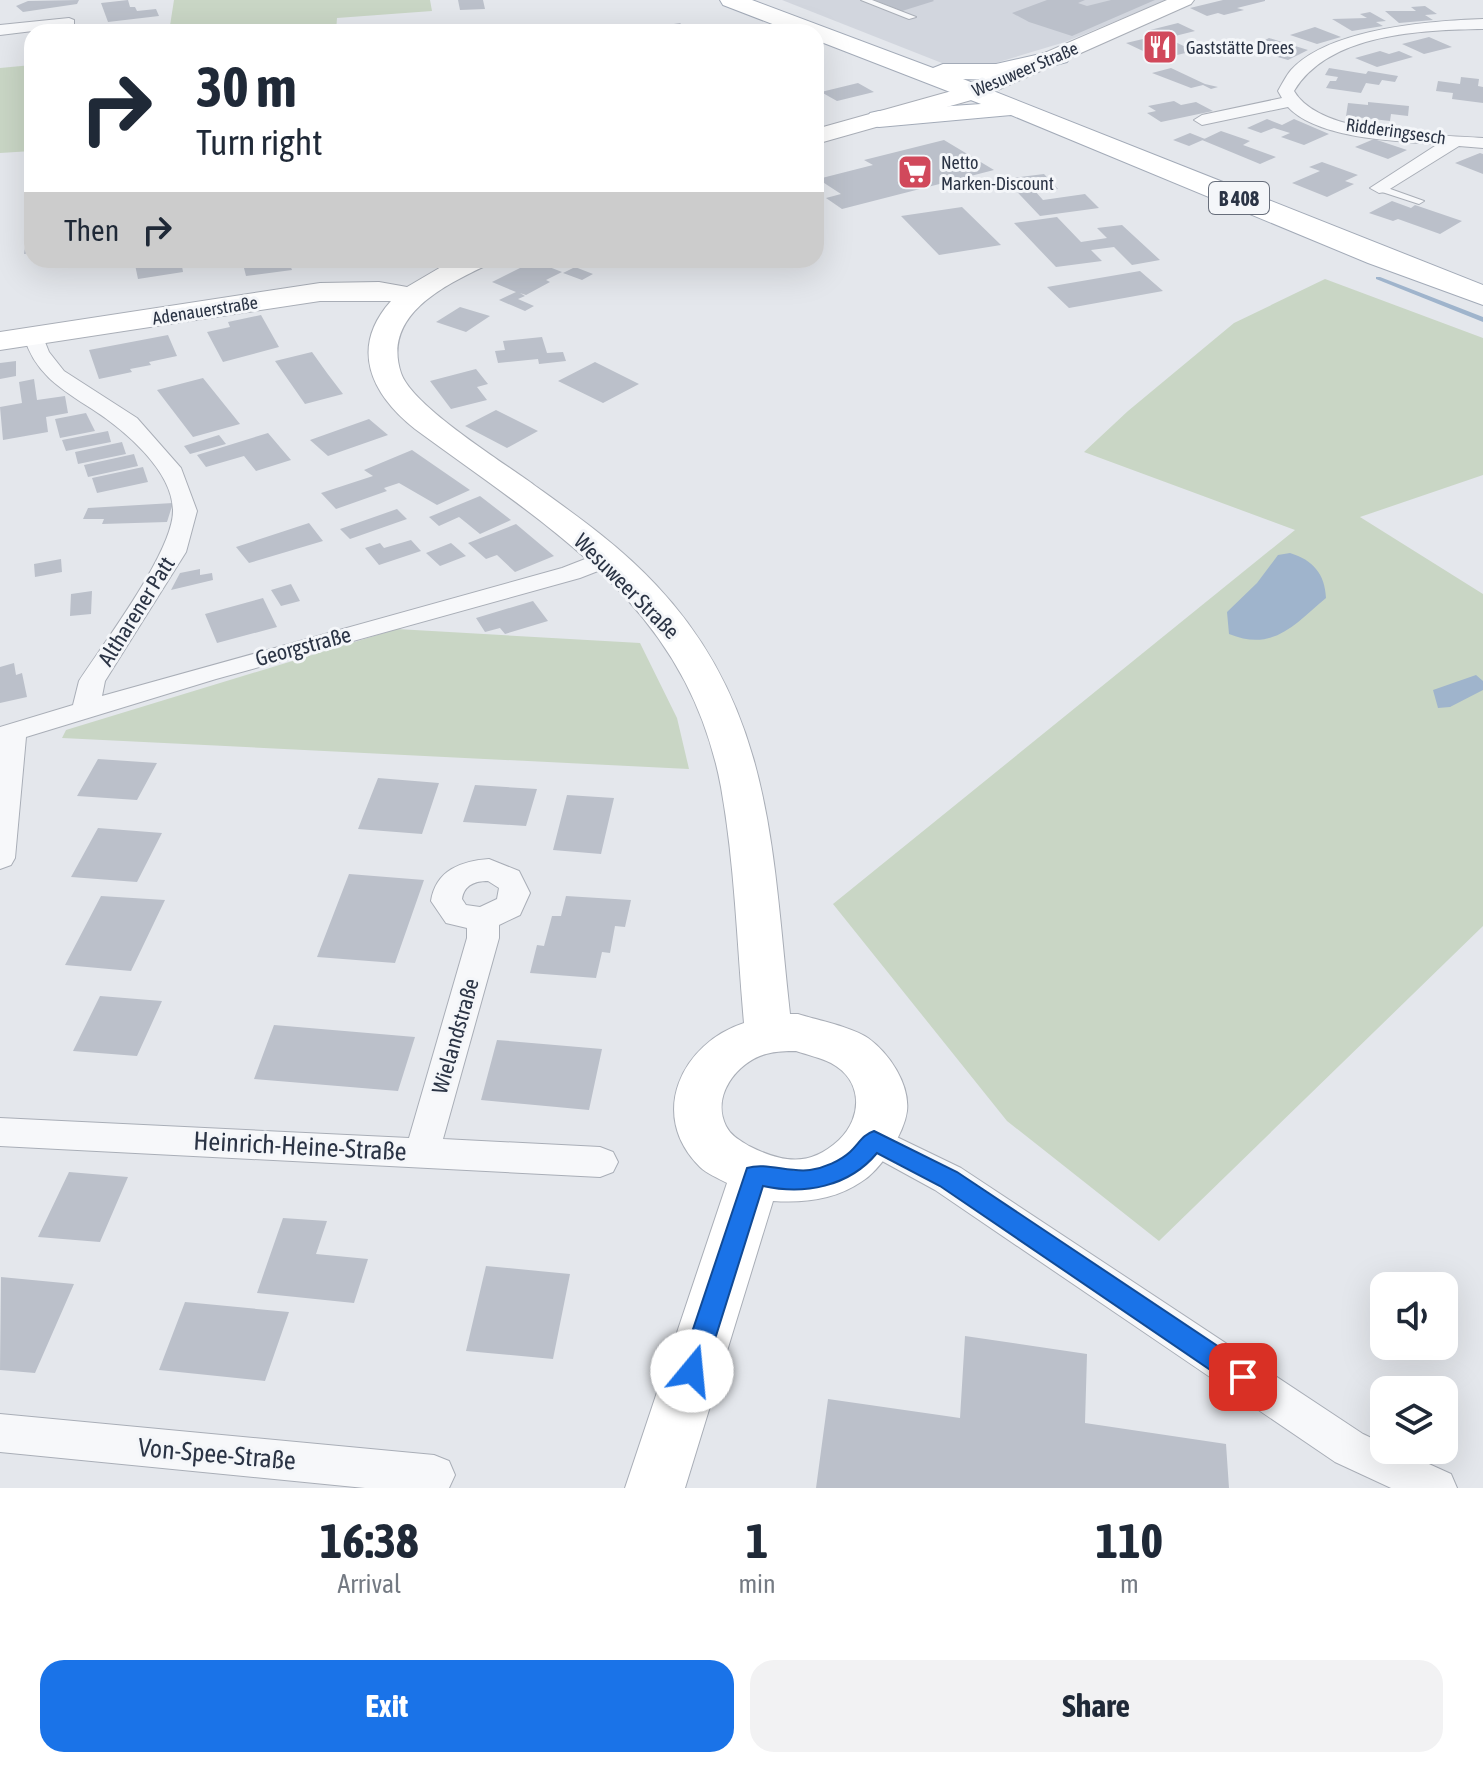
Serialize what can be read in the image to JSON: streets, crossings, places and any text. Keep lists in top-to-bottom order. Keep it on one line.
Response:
{"streets":{"main road":["Wesuweer Straße","B 408","Adenauerstraße"],"street":["Ridderingsesch","Altharener Patt","Georgstraße","Wielandstraße","Heinrich-Heine-Straße","Von-Spee-Straße"]},"crossings":[["Wesuweer Straße","B 408"],["Wesuweer Straße","Adenauerstraße"],["Wesuweer Straße","Georgstraße"],["Adenauerstraße","Altharener Patt"],["Altharener Patt","Georgstraße"],["Wielandstraße","Heinrich-Heine-Straße"]],"places":{"restaurant":["Gaststätte Drees"],"supermarket":["Netto Marken-Discount"]},"page":{"turn":["30 m","Turn right"],"then":"Then","eta":["16:38","Arrival","1","min","110","m"],"buttons":["Exit","Share"]}}
